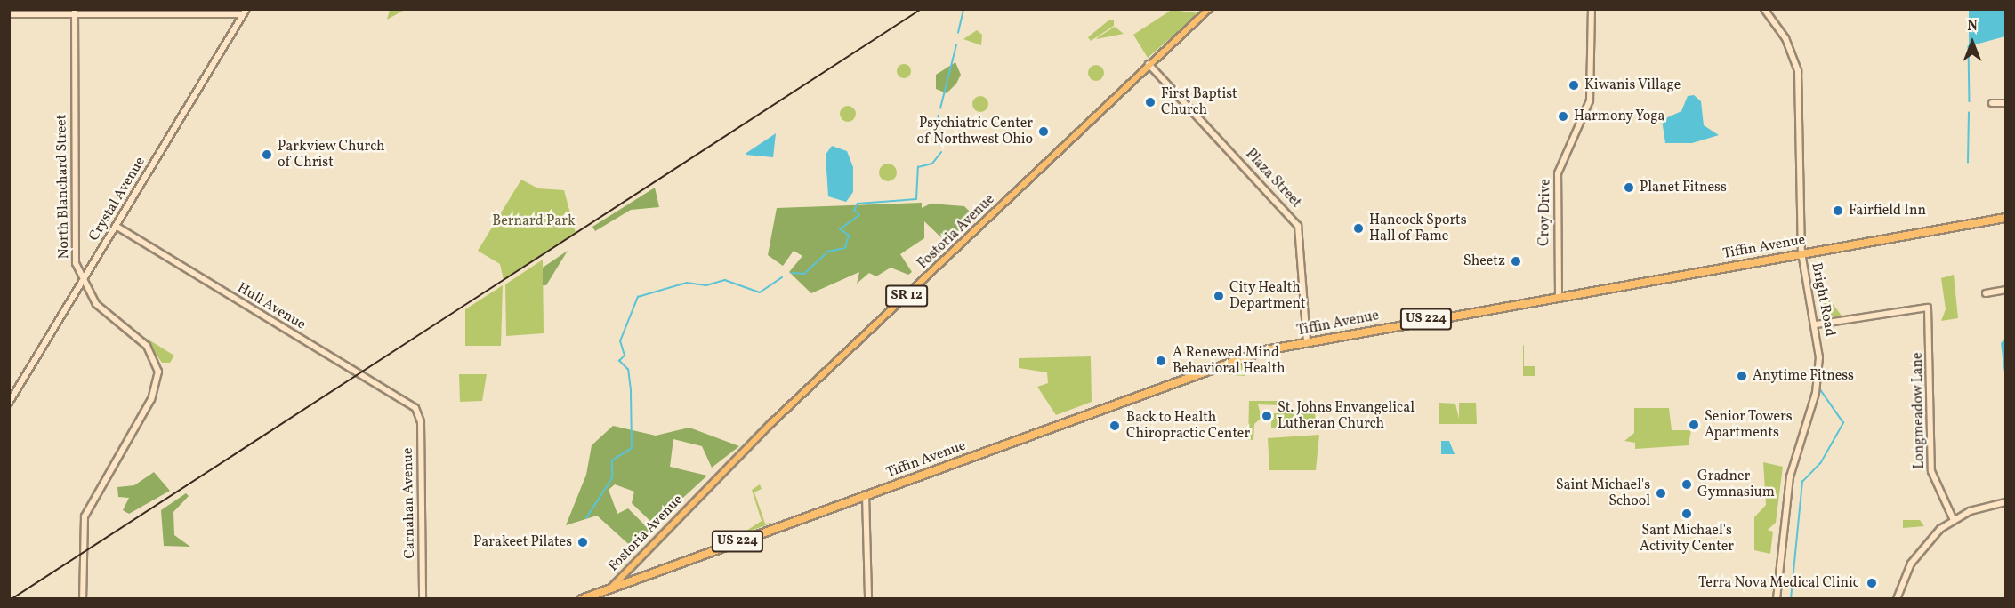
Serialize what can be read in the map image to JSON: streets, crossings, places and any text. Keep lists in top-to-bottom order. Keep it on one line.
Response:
{"streets":{"highway":["Tiffin Avenue","US 224"],"main road":["Fostoria Avenue","SR 12"],"street":["Plaza Street","North Blanchard Street","Crystal Avenue","Croy Drive","Bright Road","Hull Avenue","Longmeadow Lane","Carnahan Avenue"]},"crossings":[["Plaza Street","Fostoria Avenue"],["Plaza Street","Tiffin Avenue"],["North Blanchard Street","Crystal Avenue"],["Crystal Avenue","Hull Avenue"],["Croy Drive","Tiffin Avenue"],["Fostoria Avenue","Tiffin Avenue"],["Tiffin Avenue","Bright Road"],["Bright Road","Longmeadow Lane"],["Hull Avenue","Carnahan Avenue"]],"parks":["Bernard Park"],"places":["Kiwanis Village","First Baptist Church","Harmony Yoga","Psychiatric Center of Northwest Ohio","Parkview Church of Christ","Planet Fitness","Fairfield Inn","Hancock Sports Hall of Fame","Sheetz","City Health Department","A Renewed Mind Behavioral Health","Anytime Fitness","St. Johns Envangelical Lutheran Church","Senior Towers Apartments","Back to Health Chiropractic Center","Gradner Gymnasium","Saint Michael's School","Sant Michael's Activity Center","Parakeet Pilates","Terra Nova Medical Clinic"],"north":"top"}
